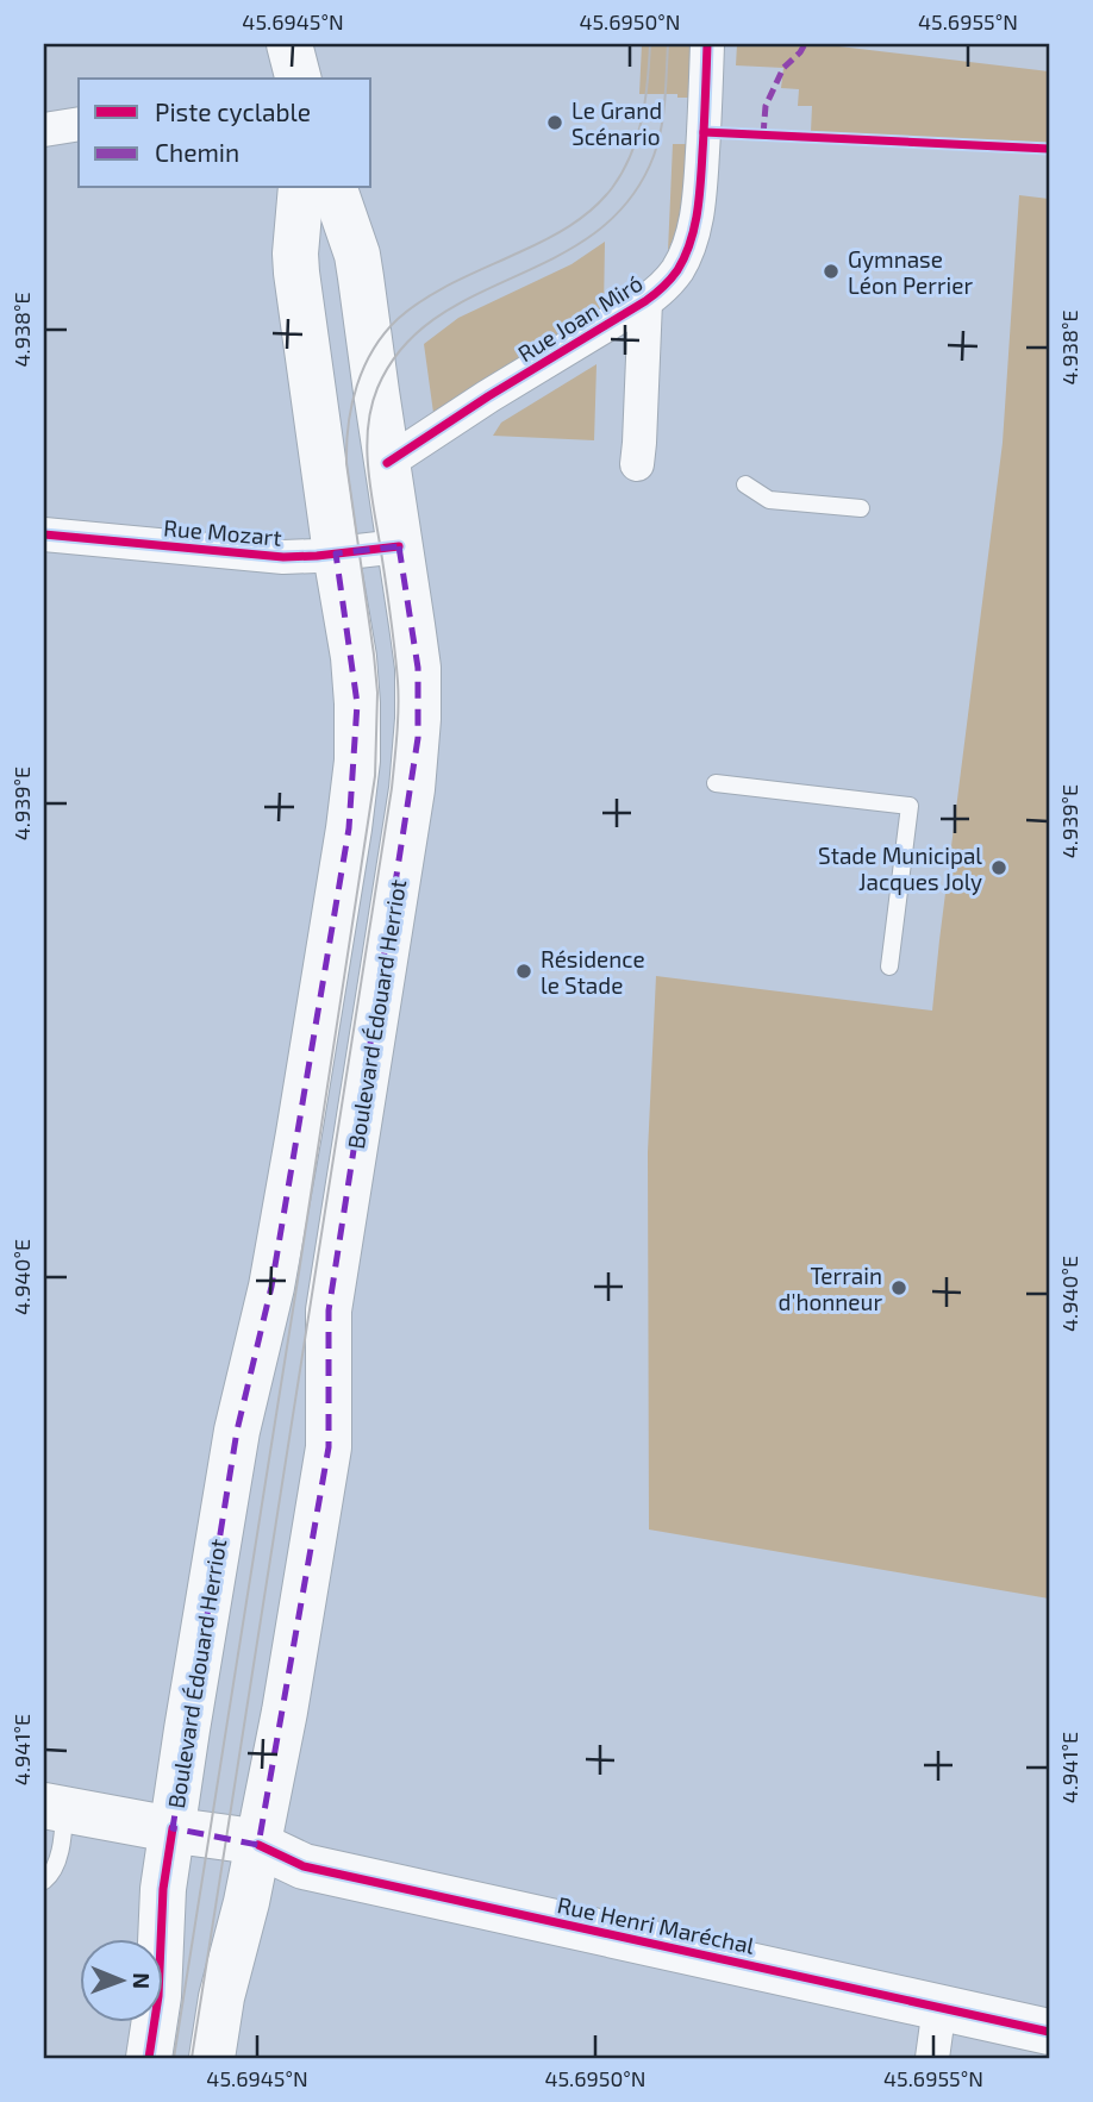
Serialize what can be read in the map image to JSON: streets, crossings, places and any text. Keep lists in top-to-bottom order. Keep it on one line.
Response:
{"streets":{"main road":["Boulevard Édouard Herriot","Rue Henri Maréchal"],"street":["Rue Joan Miró","Rue Mozart"]},"crossings":[["Rue Joan Miró","Boulevard Édouard Herriot"],["Rue Mozart","Boulevard Édouard Herriot"],["Boulevard Édouard Herriot","Rue Henri Maréchal"]],"places":["Le Grand Scénario","Gymnase Léon Perrier","Stade Municipal Jacques Joly","Résidence le Stade","Terrain d'honneur"],"legend":["Piste cyclable","Chemin"],"north":"right","coordinates":["45.6945°N","45.6950°N","45.6955°N","4.938°E","4.939°E","4.940°E","4.941°E"]}
